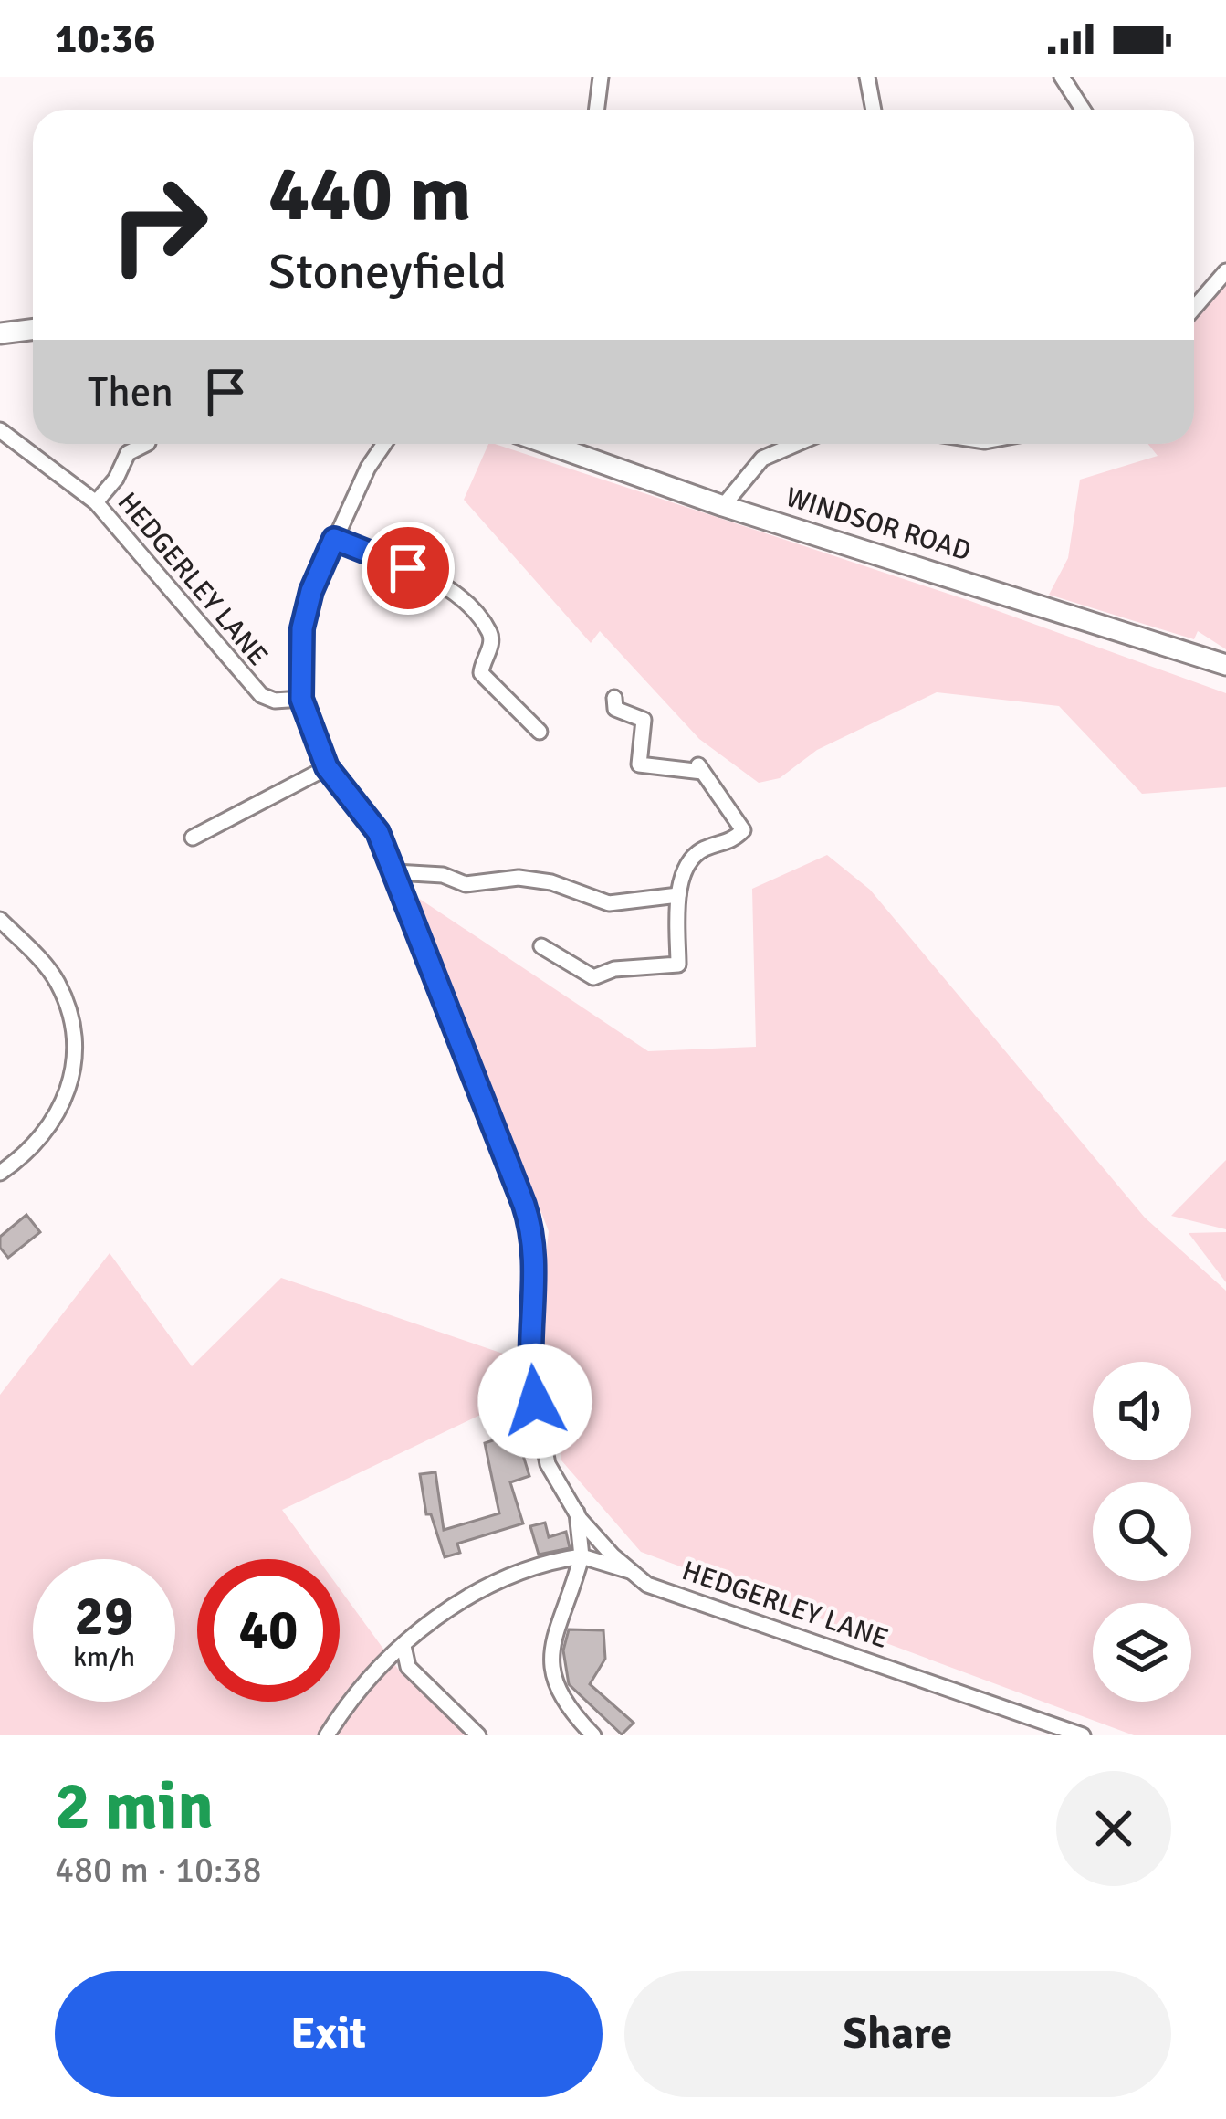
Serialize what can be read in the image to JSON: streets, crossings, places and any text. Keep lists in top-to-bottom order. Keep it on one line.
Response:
{"streets":{"main road":["WINDSOR ROAD"],"street":["HEDGERLEY LANE"]},"page":{"status":"10:36","turn":["440 m","Stoneyfield"],"then":"Then","speed":"29 km/h","limit":"40","heading":["2 min","480 m · 10:38"],"buttons":["Exit","Share"]}}
